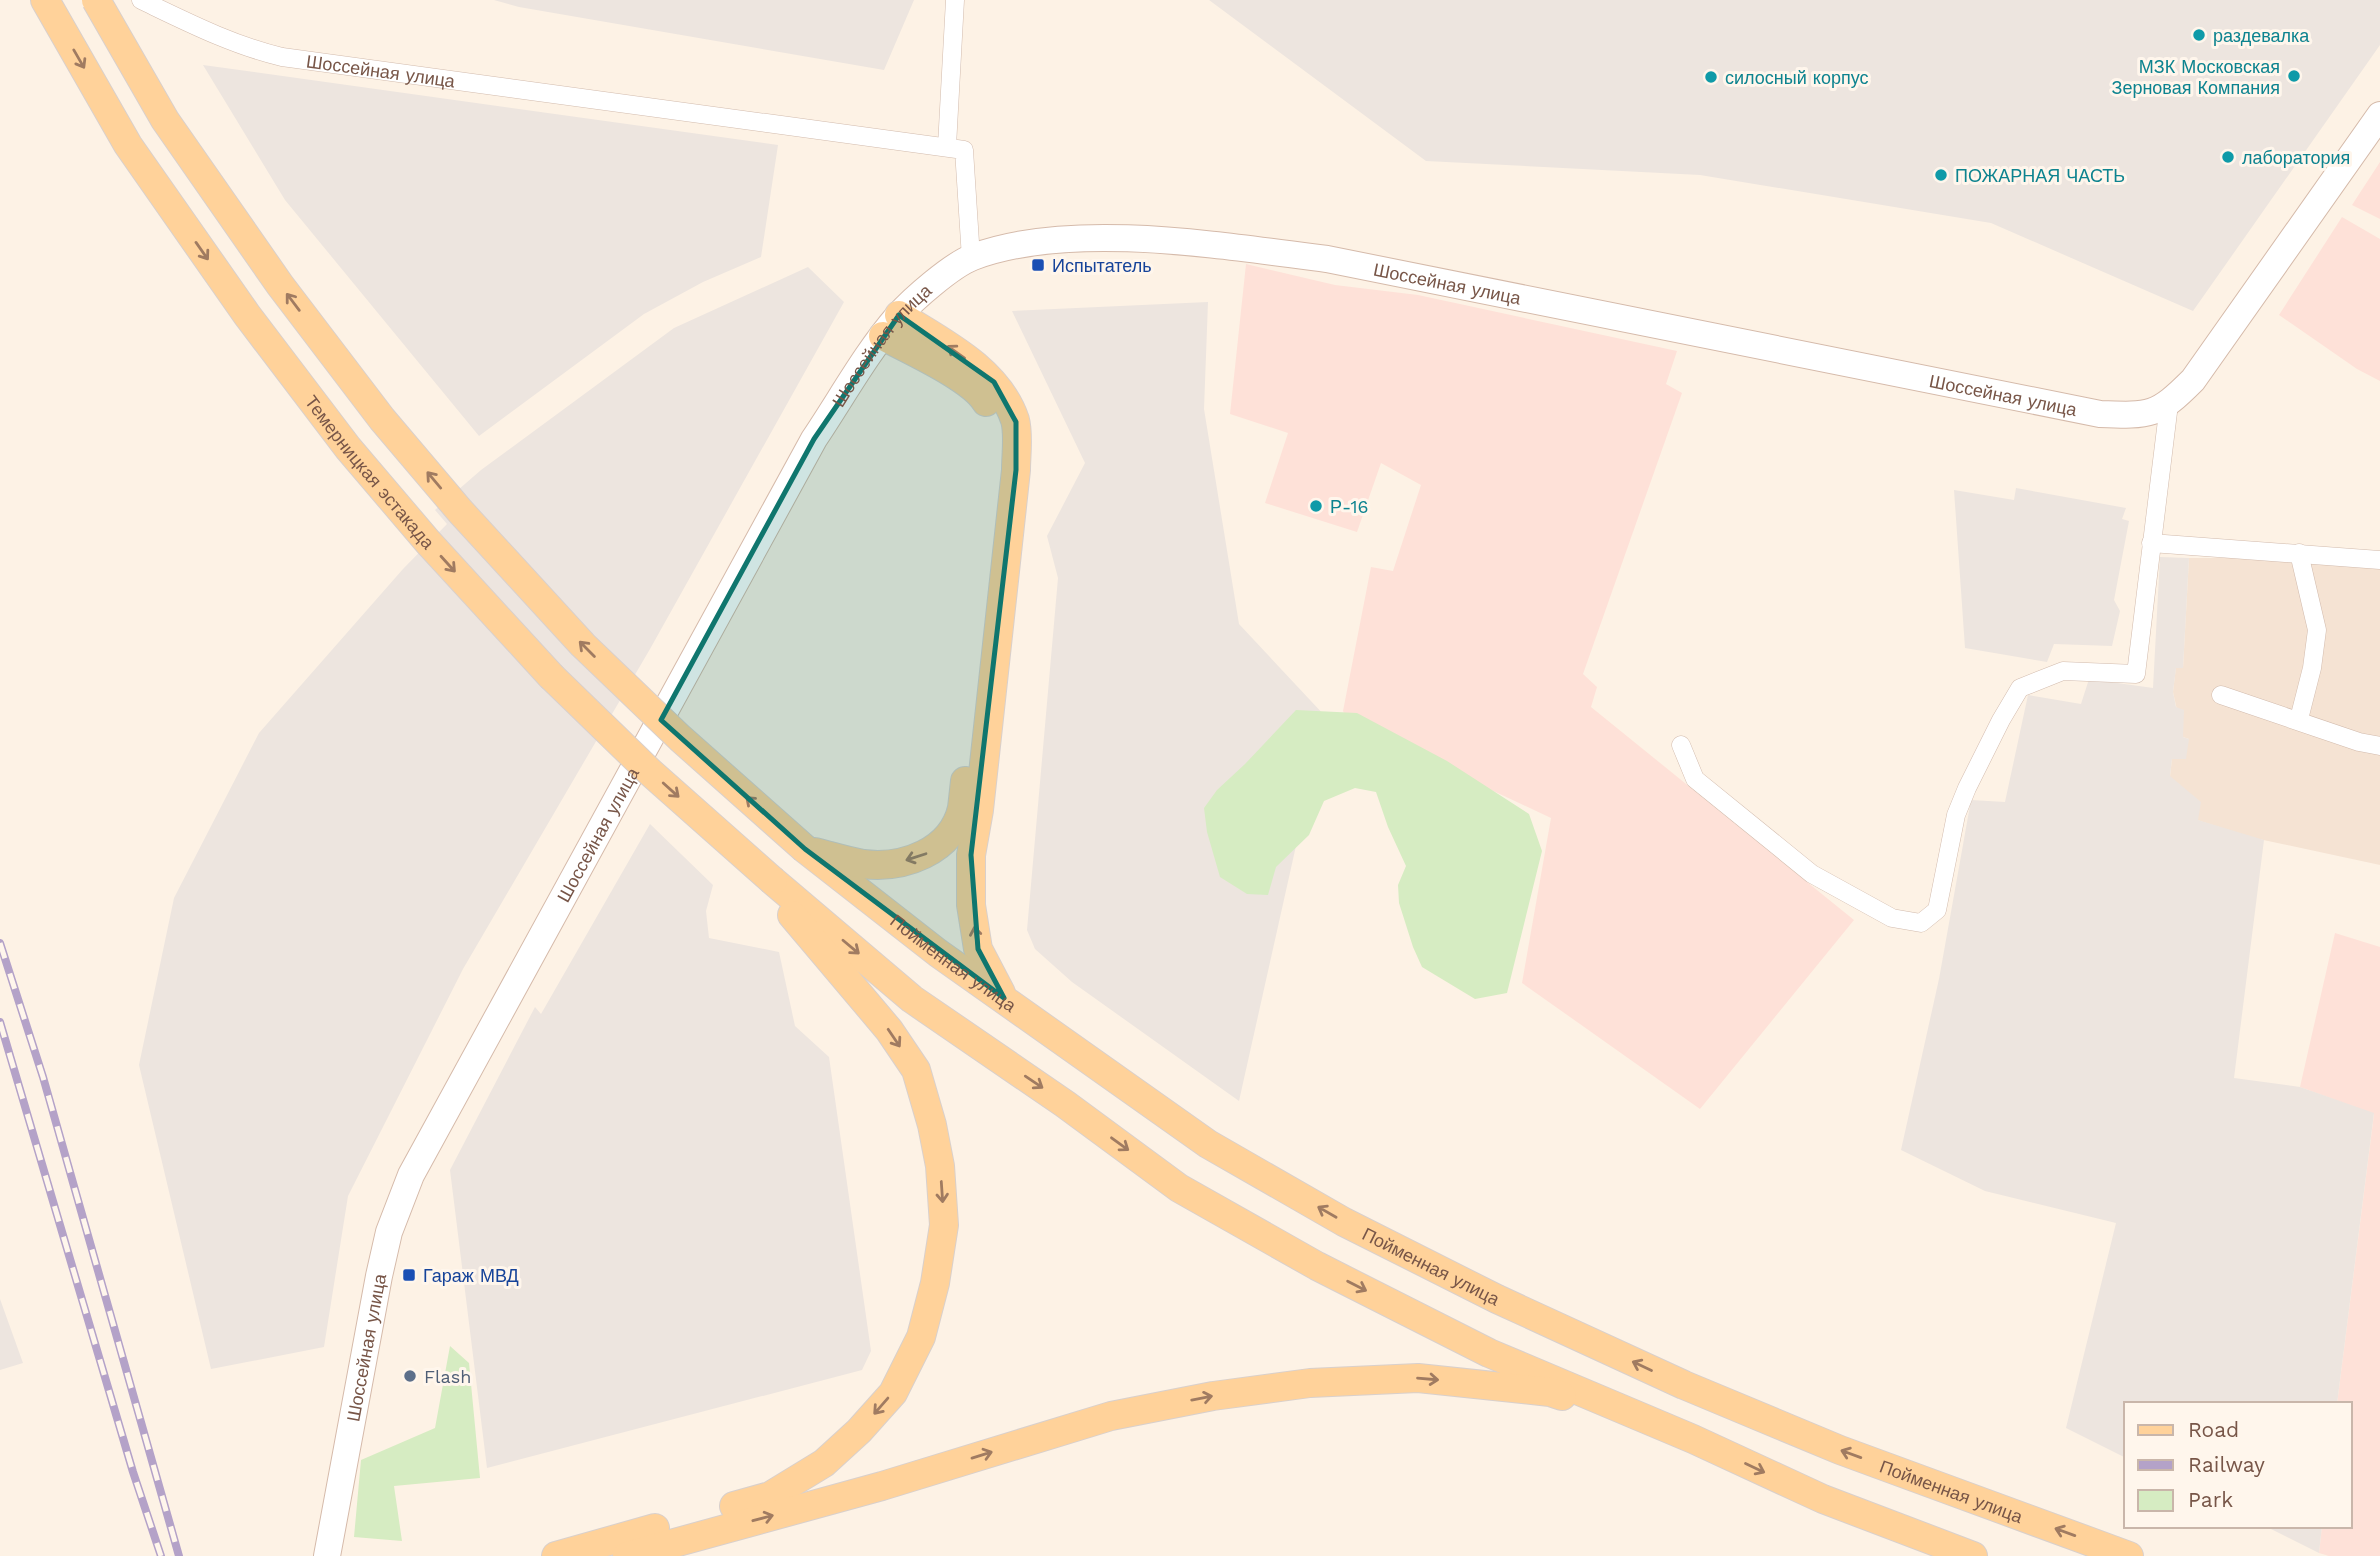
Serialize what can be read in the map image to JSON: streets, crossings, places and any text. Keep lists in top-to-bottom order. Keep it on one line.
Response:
{"streets":{"main road":["Шоссейная улица","Темерницкая эстакада","Пойменная улица"]},"places":{"other":["раздевалка","МЗК Московская Зерновая Компания","силосный корпус","лаборатория","ПОЖАРНАЯ ЧАСТЬ","Р-16","Flash"],"transit":["Испытатель","Гараж МВД"]},"legend":["Road","Railway","Park"]}
